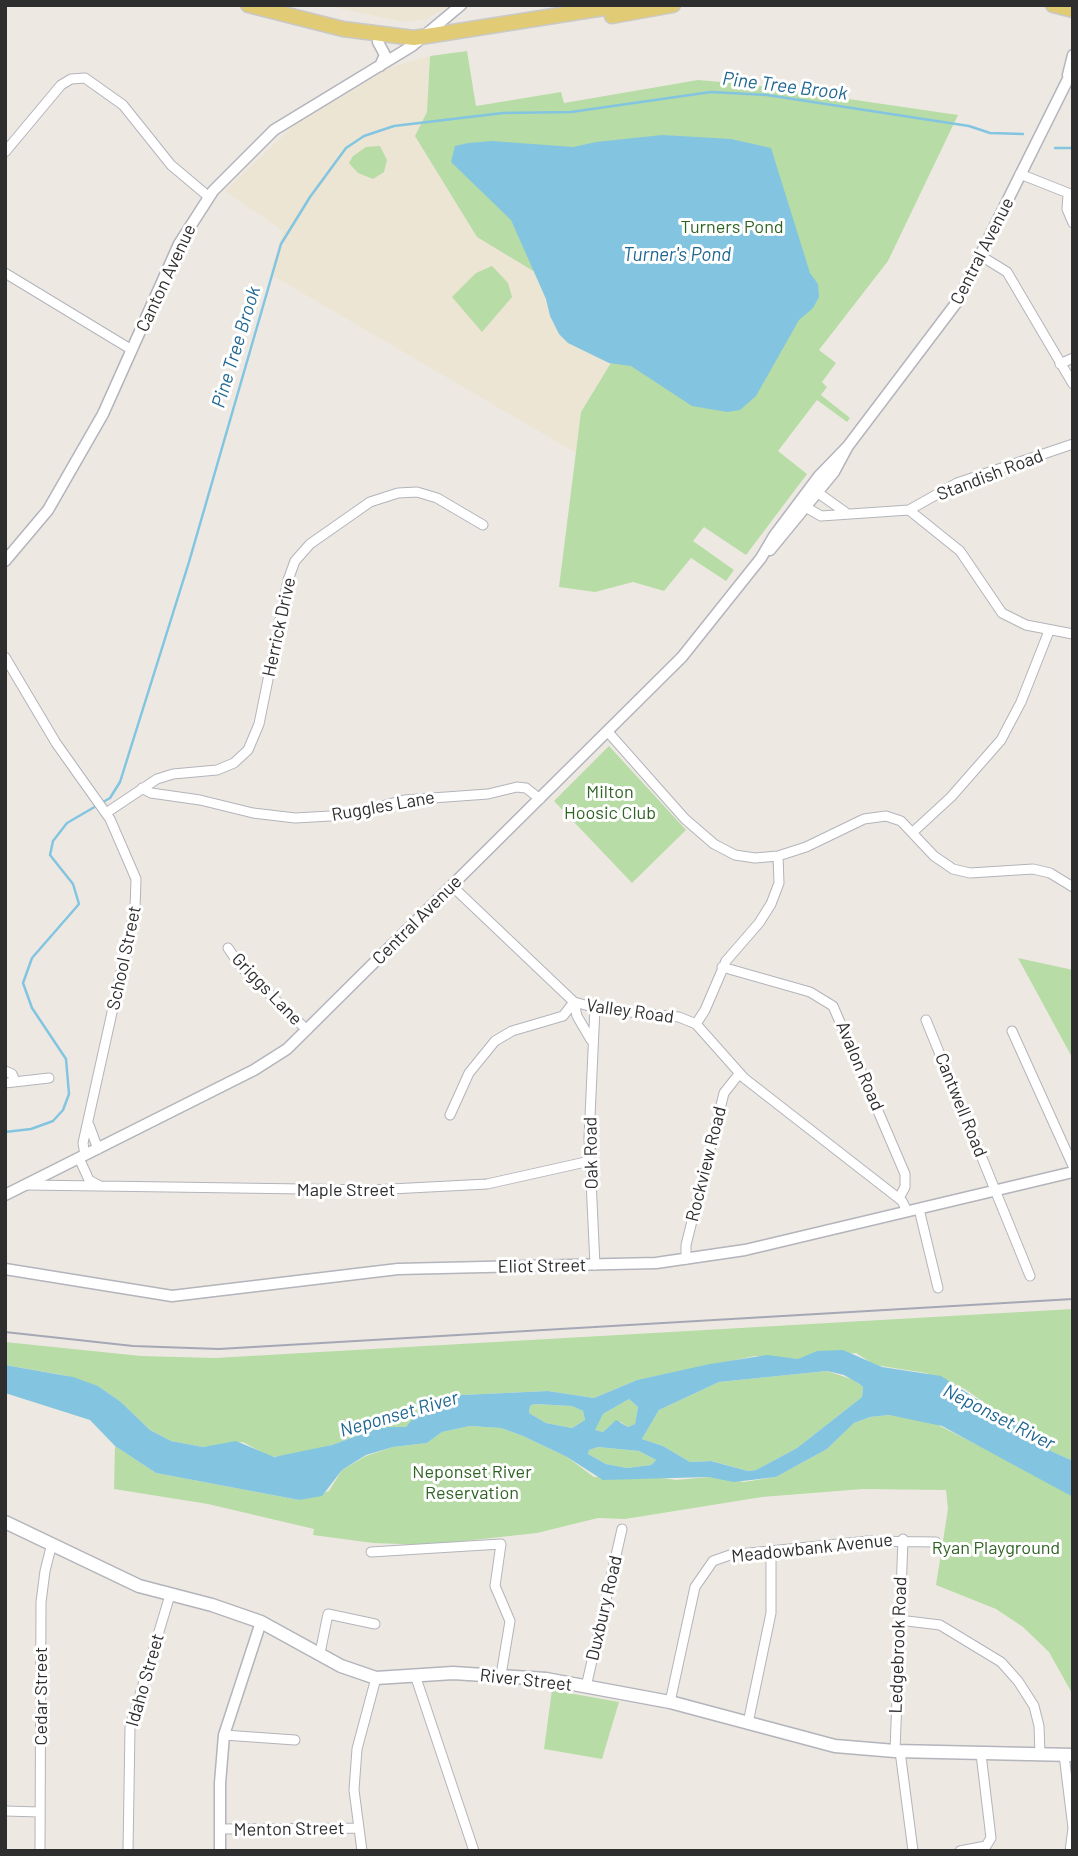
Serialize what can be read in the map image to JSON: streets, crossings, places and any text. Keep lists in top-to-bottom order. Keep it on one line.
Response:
{"streets":{"main road":["River Street"],"street":["Central Avenue","Canton Avenue","Standish Road","Herrick Drive","Ruggles Lane","School Street","Griggs Lane","Valley Road","Avalon Road","Cantwell Road","Oak Road","Rockview Road","Maple Street","Eliot Street","Meadowbank Avenue","Duxbury Road","Ledgebrook Road","Idaho Street","Cedar Street","Menton Street"]},"crossings":[["Central Avenue","Ruggles Lane"],["Central Avenue","School Street"],["Central Avenue","Griggs Lane"],["Central Avenue","Valley Road"],["Central Avenue","Maple Street"],["Herrick Drive","Ruggles Lane"],["Herrick Drive","School Street"],["Valley Road","Avalon Road"],["Valley Road","Oak Road"],["Valley Road","Rockview Road"],["Valley Road","Eliot Street"],["Cantwell Road","Eliot Street"],["Oak Road","Maple Street"],["Oak Road","Eliot Street"],["Rockview Road","Eliot Street"],["Meadowbank Avenue","Ledgebrook Road"],["Meadowbank Avenue","River Street"],["Duxbury Road","River Street"],["Ledgebrook Road","River Street"],["Idaho Street","River Street"],["River Street","Cedar Street"]],"water":["Pine Tree Brook","Turner's Pond","Neponset River"],"parks":["Turners Pond","Milton Hoosic Club","Neponset River Reservation","Ryan Playground"]}
